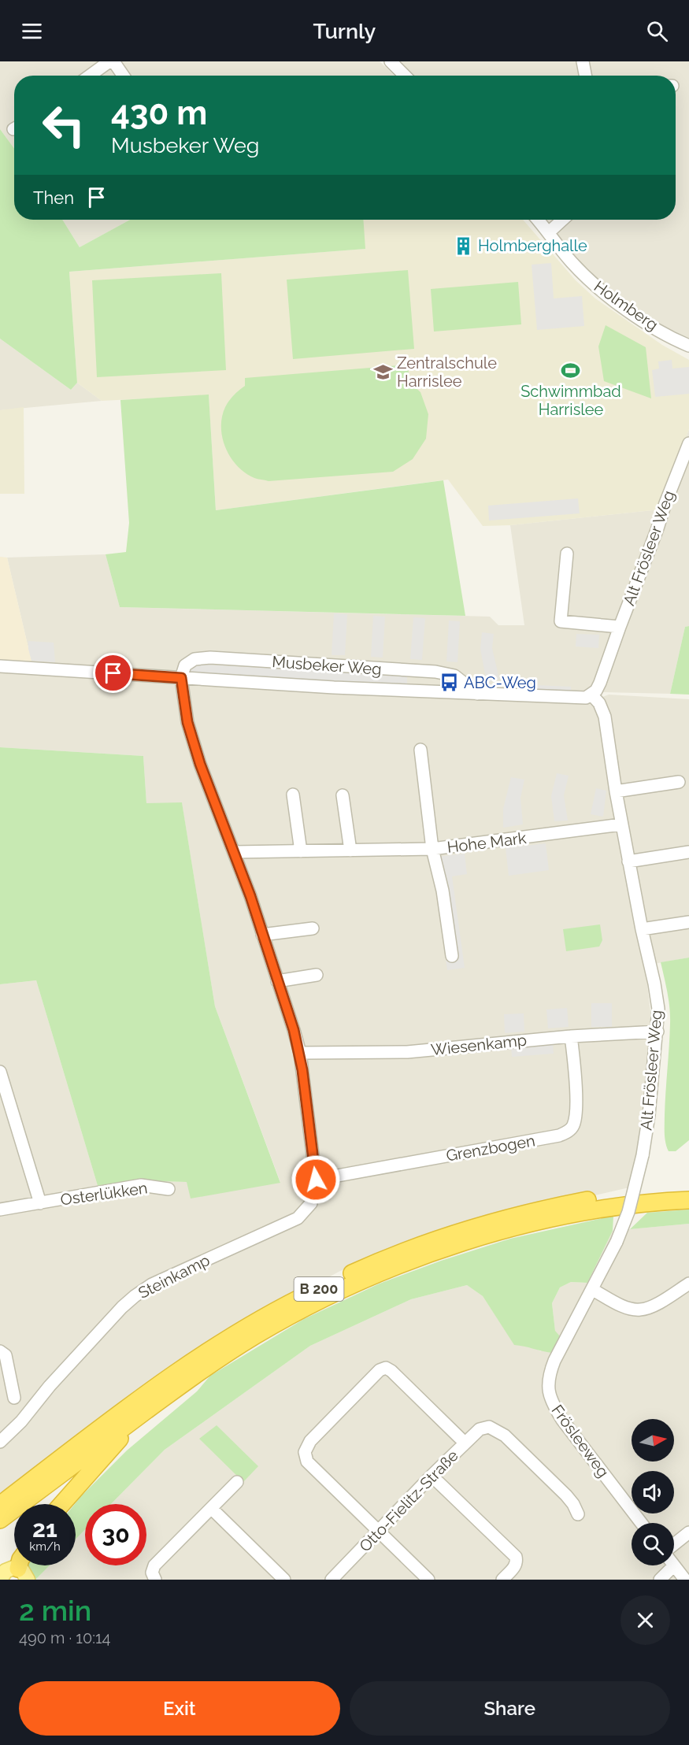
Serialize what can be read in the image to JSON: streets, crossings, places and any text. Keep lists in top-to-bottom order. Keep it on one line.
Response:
{"streets":{"highway":["B 200"],"street":["Holmberg","Alt Frösleer Weg","Musbeker Weg","Hohe Mark","Wiesenkamp","Grenzbogen","Osterlükken","Steinkamp","Frösleeweg","Otto-Fielitz-Straße"]},"crossings":[["Alt Frösleer Weg","Musbeker Weg"],["Alt Frösleer Weg","Hohe Mark"],["Alt Frösleer Weg","Wiesenkamp"],["Alt Frösleer Weg","Frösleeweg"],["Wiesenkamp","Grenzbogen"],["Grenzbogen","Steinkamp"]],"places":{"building":["Holmberghalle"],"sports":["Schwimmbad Harrislee"],"school or university":["Zentralschule Harrislee"],"bus stop":["ABC-Weg"]},"north":"right","page":{"header":"Turnly","turn":["430 m","Musbeker Weg"],"then":"Then","speed":"21 km/h","limit":"30","heading":["2 min","490 m · 10:14"],"buttons":["Exit","Share"]}}
